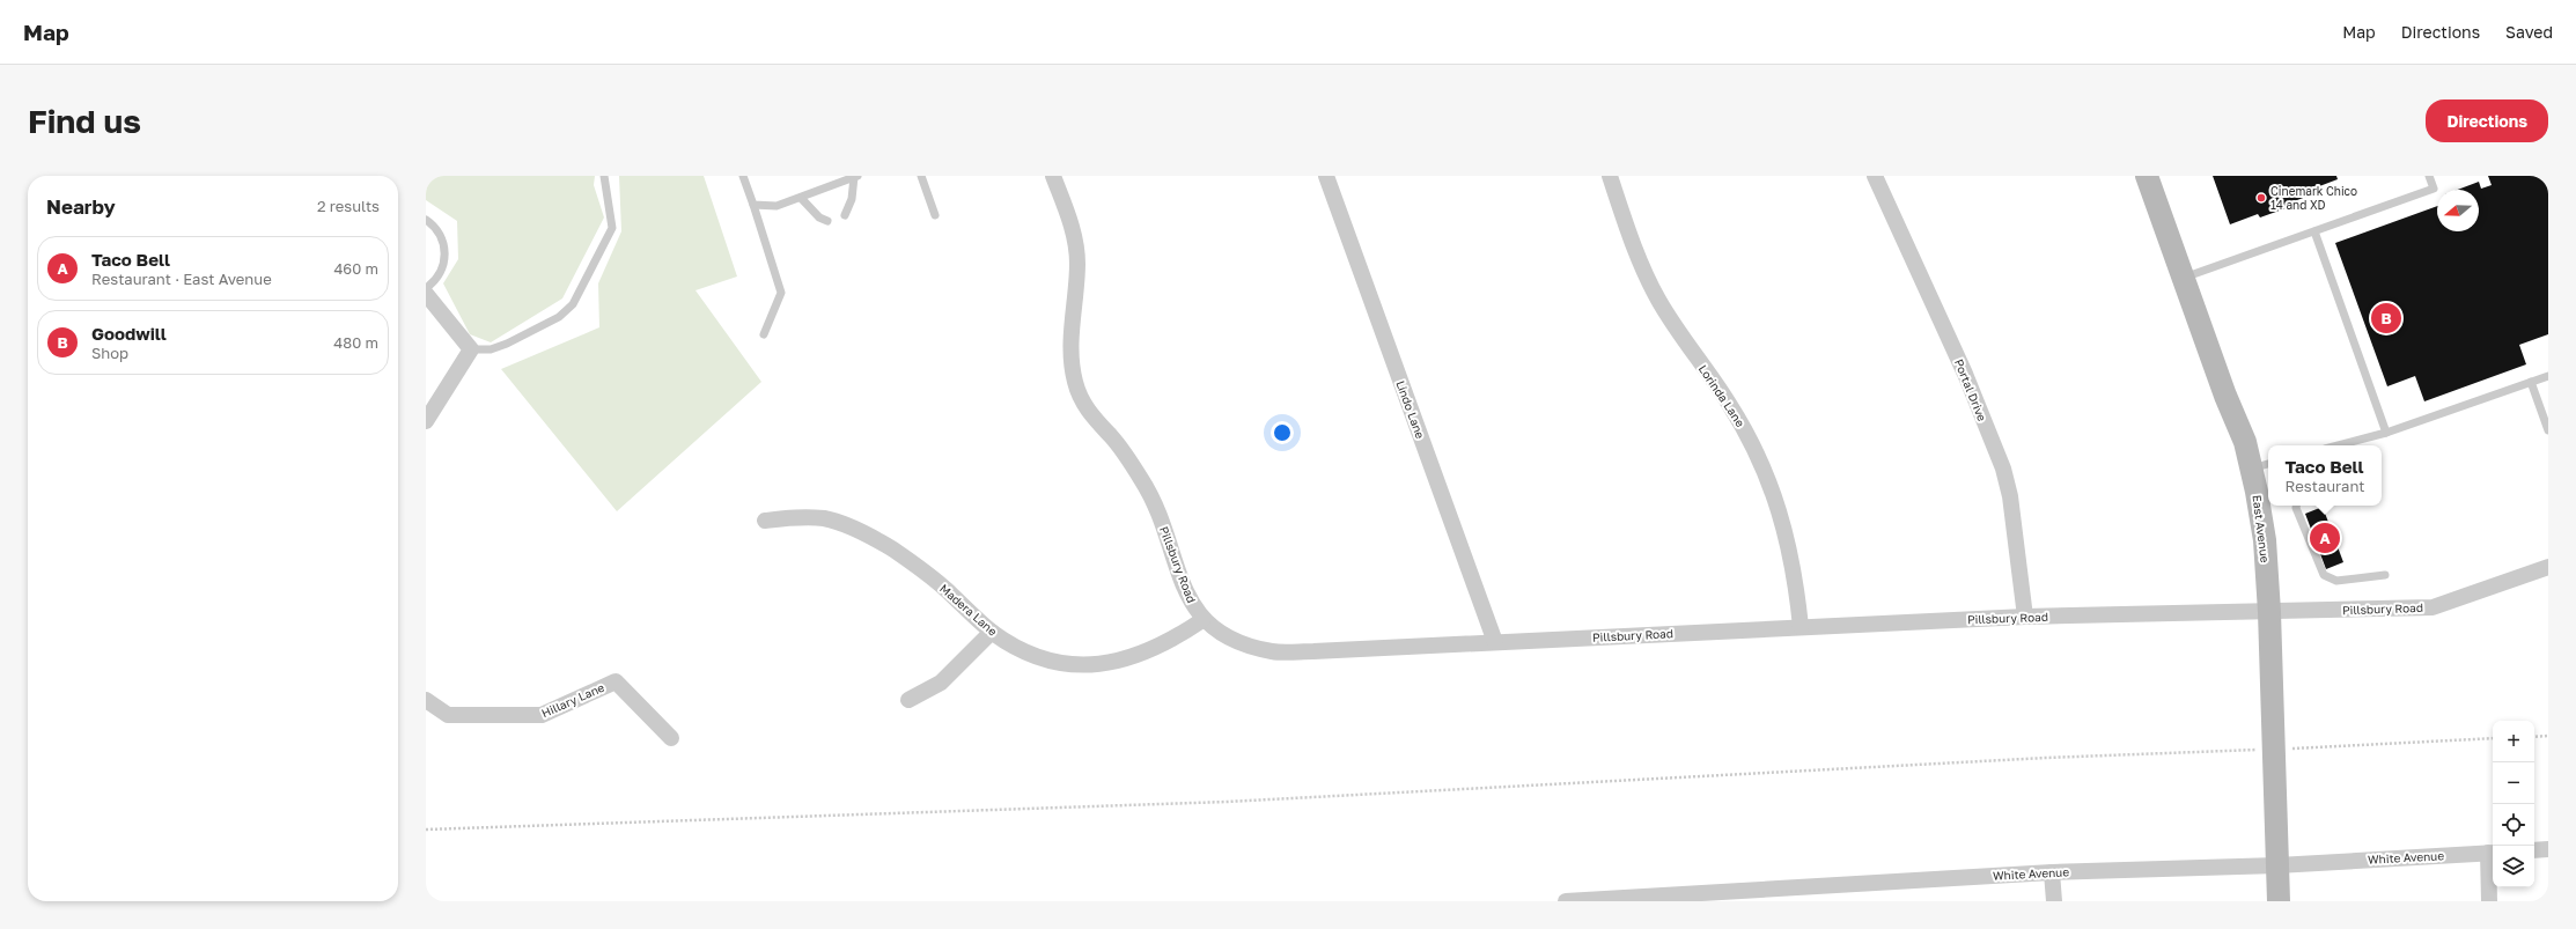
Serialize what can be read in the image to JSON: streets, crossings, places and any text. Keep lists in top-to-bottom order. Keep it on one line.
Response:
{"streets":{"main road":["East Avenue"],"street":["Portal Drive","Lorinda Lane","Lindo Lane","Pillsbury Road","Madera Lane","Hillary Lane","White Avenue"]},"crossings":[["Portal Drive","Pillsbury Road"],["Lorinda Lane","Pillsbury Road"],["Lindo Lane","Pillsbury Road"],["East Avenue","Pillsbury Road"],["East Avenue","White Avenue"],["Pillsbury Road","Madera Lane"]],"places":["Cinemark Chico 14 and XD"],"north":"left","page":{"header":"Map","nav":["Map","Directions","Saved"],"buttons":"Directions","title":"Find us","heading":["Nearby","2 results"],"list":[{"mark":"A","name":"Taco Bell","note":"Restaurant · East Avenue","value":"460 m"},{"mark":"B","name":"Goodwill","note":"Shop","value":"480 m"}],"pins":["B","A"],"popup":["Taco Bell","Restaurant"],"map_buttons":["+","−"]}}
